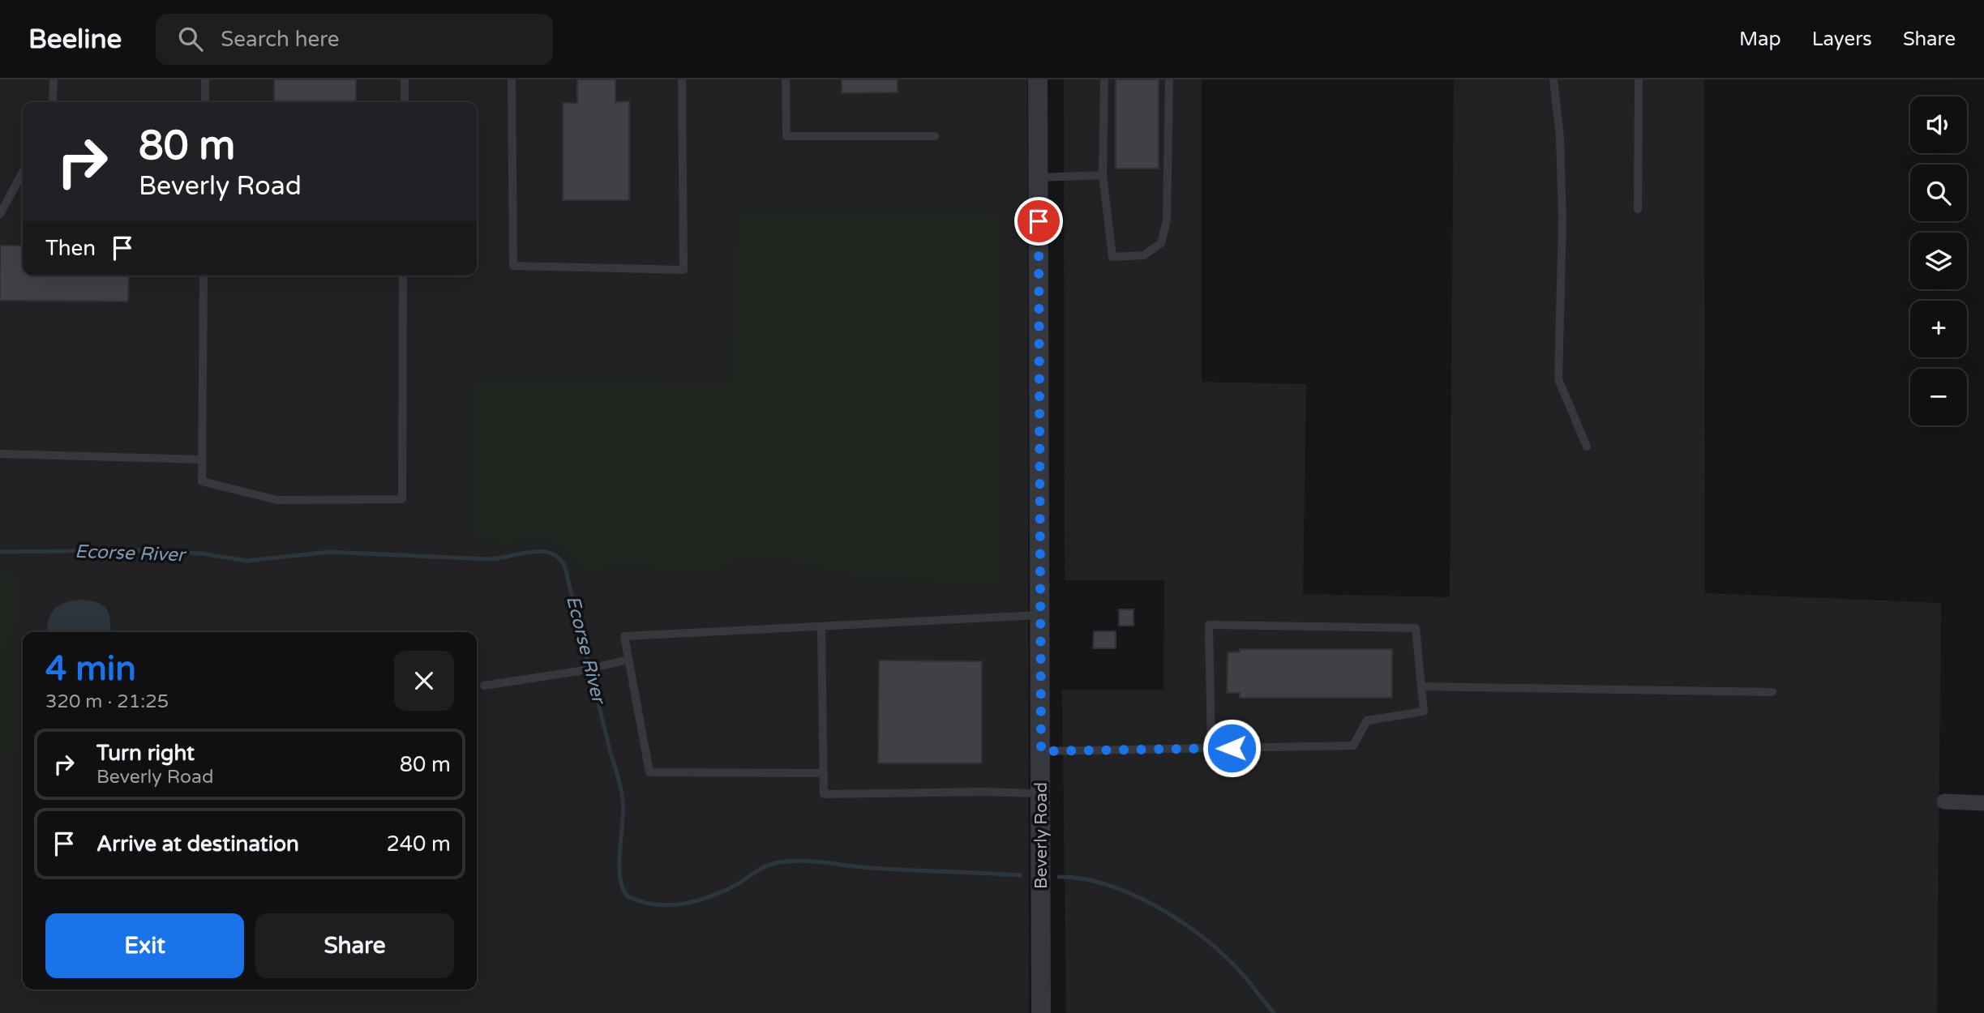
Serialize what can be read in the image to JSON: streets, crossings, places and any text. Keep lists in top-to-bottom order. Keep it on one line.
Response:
{"streets":{"street":["Beverly Road"]},"water":["Ecorse River"],"page":{"header":"Beeline","search":"Search here","nav":["Map","Layers","Share"],"map_buttons":["+","−"],"turn":["80 m","Beverly Road"],"then":"Then","heading":["4 min","320 m · 21:25"],"list":[{"name":"Turn right","note":"Beverly Road","value":"80 m"},{"name":"Arrive at destination","value":"240 m"}],"buttons":["Exit","Share"]}}
